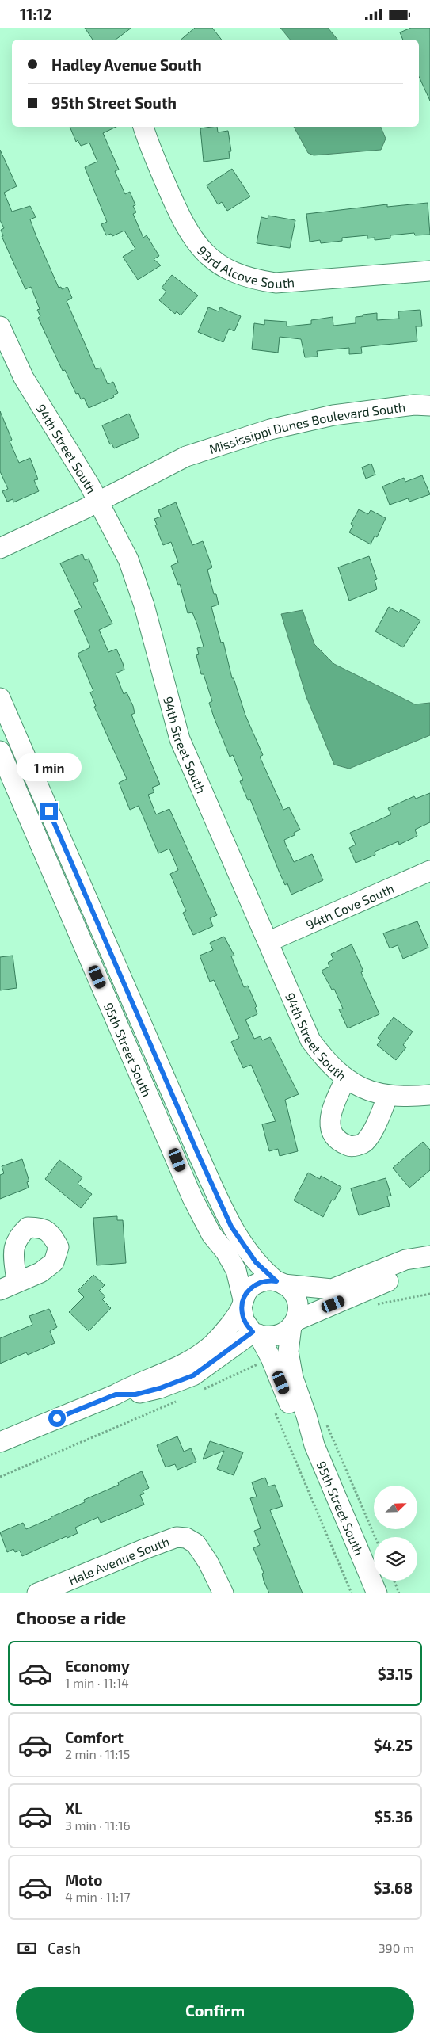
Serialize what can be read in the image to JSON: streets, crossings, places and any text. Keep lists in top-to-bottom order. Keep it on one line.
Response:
{"streets":{"street":["93rd Alcove South","Mississippi Dunes Boulevard South","94th Street South","94th Cove South","95th Street South","Hale Avenue South"]},"crossings":[["Mississippi Dunes Boulevard South","94th Street South"],["94th Street South","94th Cove South"]],"north":"top right","page":{"status":"11:12","banner":["Hadley Avenue South","95th Street South"],"bubble":"1 min","heading":"Choose a ride","list":[{"name":"Economy","note":"1 min · 11:14","value":"$3.15"},{"name":"Comfort","note":"2 min · 11:15","value":"$4.25"},{"name":"XL","note":"3 min · 11:16","value":"$5.36"},{"name":"Moto","note":"4 min · 11:17","value":"$3.68"}],"pay":["Cash","390 m"],"buttons":"Confirm"}}
